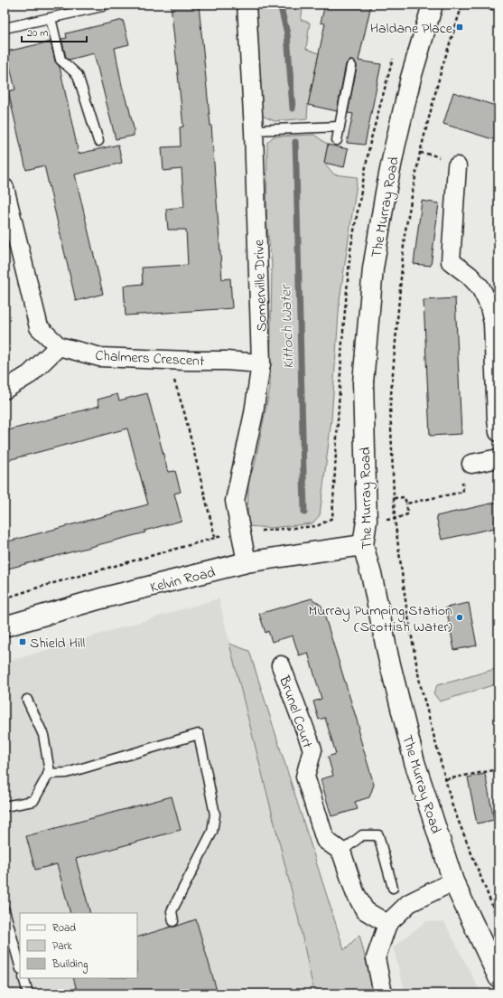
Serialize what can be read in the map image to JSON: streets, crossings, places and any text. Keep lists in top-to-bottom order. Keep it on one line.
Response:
{"streets":{"street":["The Murray Road","Somerville Drive","Chalmers Crescent","Kelvin Road","Brunel Court"]},"crossings":[["The Murray Road","Kelvin Road"],["Somerville Drive","Chalmers Crescent"],["Somerville Drive","Kelvin Road"]],"water":["Kittoch Water"],"places":{"transit":["Haldane Place","Shield Hill"],"other":["Murray Pumping Station (Scottish Water)"]},"legend":["Road","Park","Building"],"scale_bar":"20 m"}
